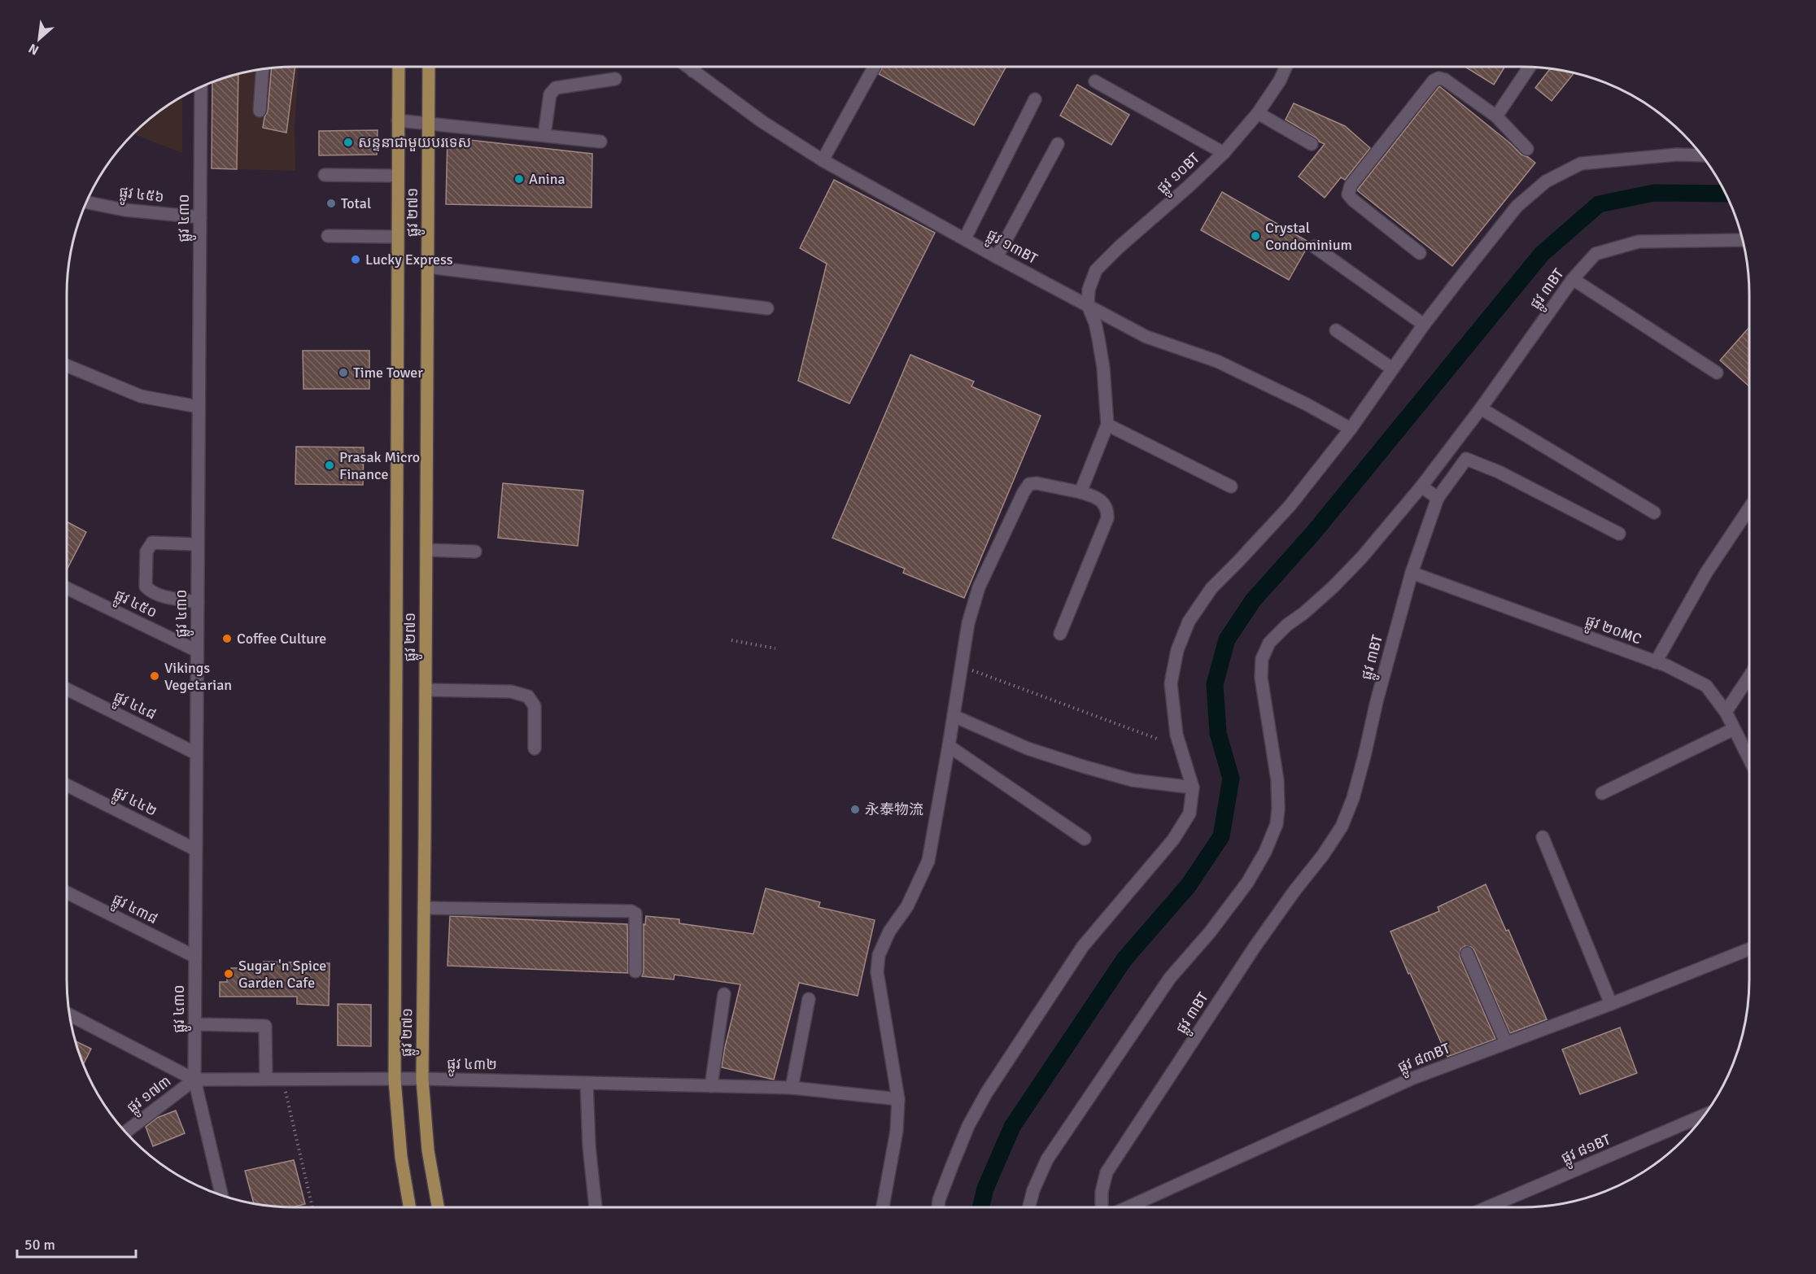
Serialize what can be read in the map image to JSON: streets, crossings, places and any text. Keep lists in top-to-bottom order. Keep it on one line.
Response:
{"streets":{"main road":["ផ្លូវ ២៧១"],"street":["ផ្លូវ ១០BT","ផ្លូវ ៤៥៦","ផ្លូវ ៤៣០","ផ្លូវ ១៣BT","ផ្លូវ ៣BT","ផ្លូវ ៤៥០","ផ្លូវ ២០MC","ផ្លូវ ៤៤៨","ផ្លូវ ៤៤២","ផ្លូវ ៤៣៨","ផ្លូវ ៨៣BT","ផ្លូវ ៤៣២","ផ្លូវ ១៧៣","ផ្លូវ ៨១BT"]},"crossings":[["ផ្លូវ ១០BT","ផ្លូវ ១៣BT"],["ផ្លូវ ៤៥៦","ផ្លូវ ៤៣០"],["ផ្លូវ ២៧១","ផ្លូវ ៤៣២"],["ផ្លូវ ៤៣០","ផ្លូវ ៤៥០"],["ផ្លូវ ៤៣០","ផ្លូវ ៤៤៨"],["ផ្លូវ ៤៣០","ផ្លូវ ៤៤២"],["ផ្លូវ ៤៣០","ផ្លូវ ៤៣៨"],["ផ្លូវ ៤៣០","ផ្លូវ ៤៣២"],["ផ្លូវ ៤៣០","ផ្លូវ ១៧៣"],["ផ្លូវ ៣BT","ផ្លូវ ២០MC"],["ផ្លូវ ៤៣២","ផ្លូវ ១៧៣"]],"places":["សន្ទនាជាមួយបរទេស","Anina","Total","Crystal Condominium","Lucky Express","Time Tower","Prasak Micro Finance","Coffee Culture","Vikings Vegetarian","永泰物流","Sugar 'n Spice Garden Cafe"],"scale_bar":"50 m","north":"bottom left"}
